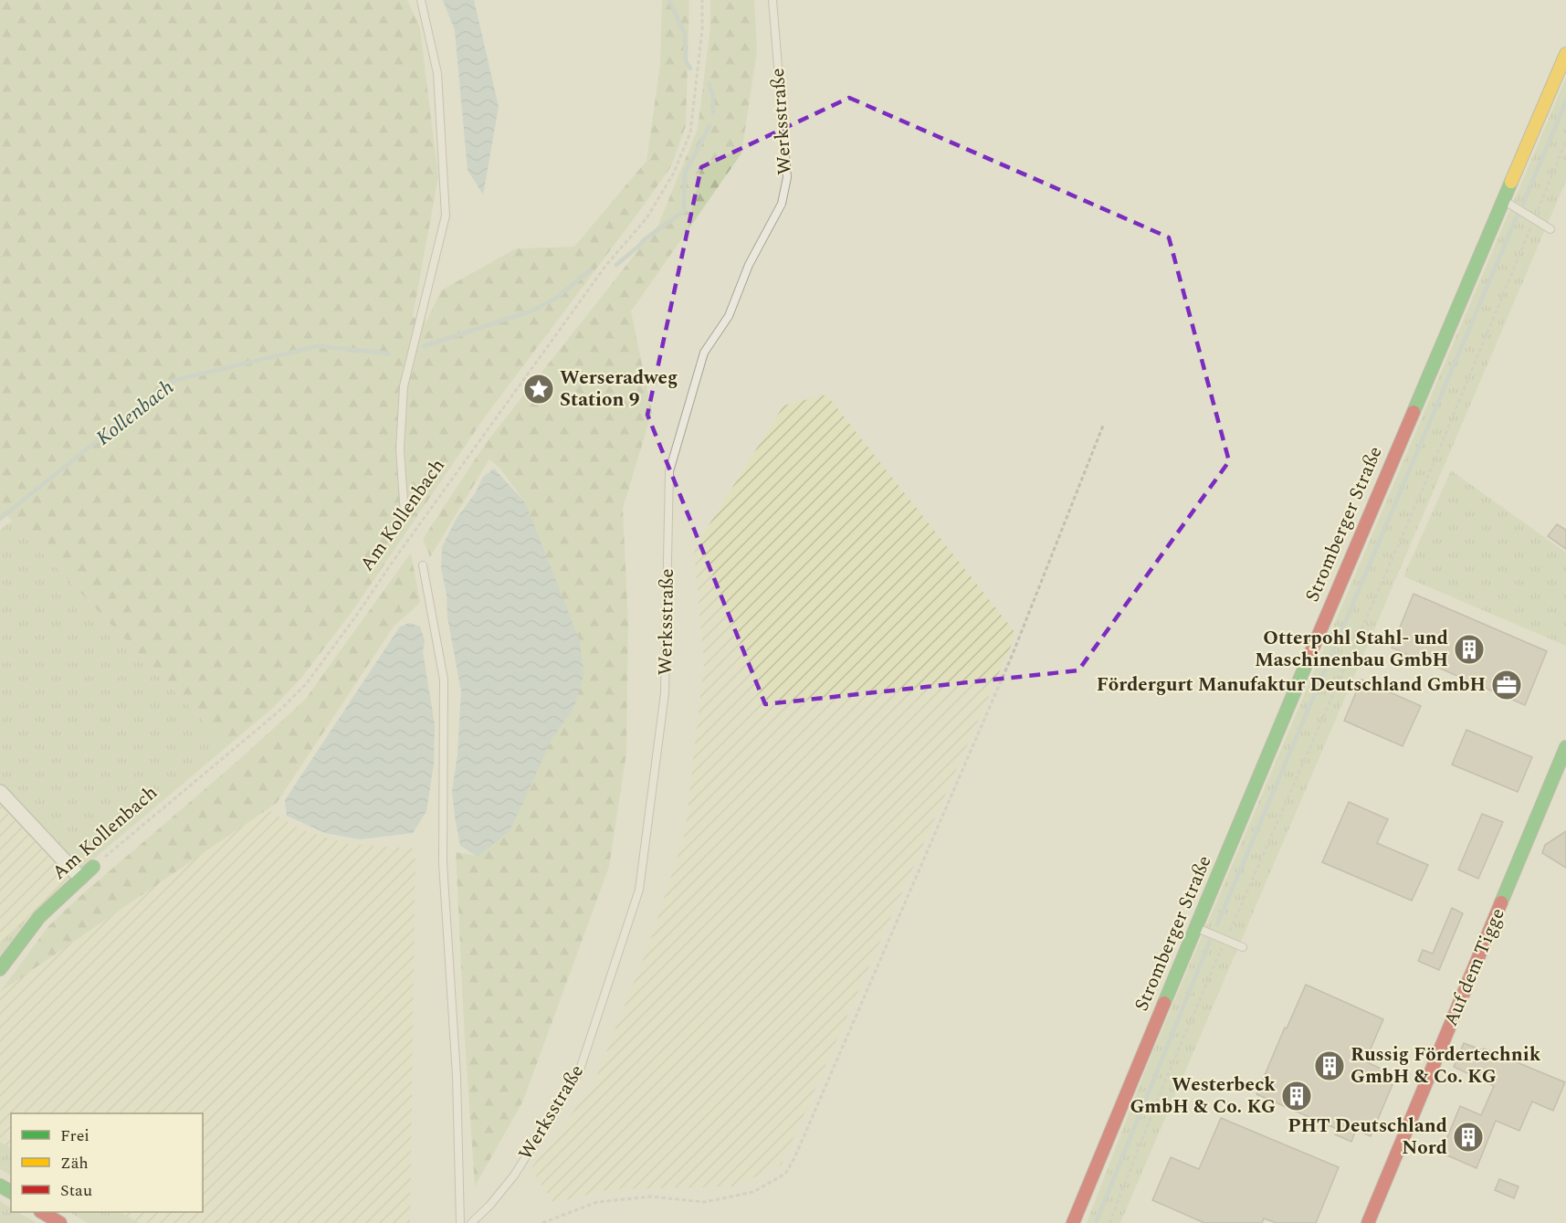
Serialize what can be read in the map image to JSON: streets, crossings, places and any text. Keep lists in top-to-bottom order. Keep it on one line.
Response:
{"streets":{"main road":["Am Kollenbach","Stromberger Straße","Auf dem Tigge"],"lane":["Werksstraße"]},"water":["Kollenbach"],"places":{"place":["Werseradweg Station 9"],"building":["Otterpohl Stahl- und Maschinenbau GmbH","Russig Fördertechnik GmbH & Co. KG","Westerbeck GmbH & Co. KG","PHT Deutschland Nord"],"office":["Fördergurt Manufaktur Deutschland GmbH"]},"legend":["Frei","Zäh","Stau"]}
